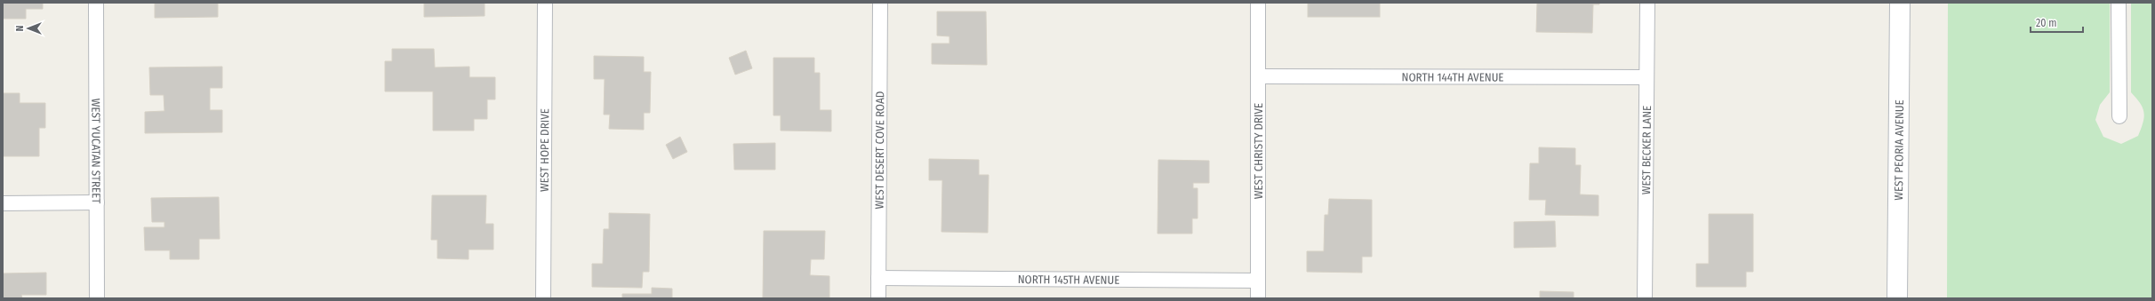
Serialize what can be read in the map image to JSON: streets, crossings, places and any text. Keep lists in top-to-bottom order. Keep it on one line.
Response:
{"streets":{"main road":["WEST PEORIA AVENUE"],"street":["NORTH 144TH AVENUE","WEST DESERT COVE ROAD","WEST BECKER LANE","WEST YUCATAN STREET","WEST HOPE DRIVE","WEST CHRISTY DRIVE","NORTH 145TH AVENUE"]},"crossings":[["NORTH 144TH AVENUE","WEST BECKER LANE"],["NORTH 144TH AVENUE","WEST CHRISTY DRIVE"],["WEST DESERT COVE ROAD","NORTH 145TH AVENUE"],["WEST CHRISTY DRIVE","NORTH 145TH AVENUE"]],"scale_bar":"20 m","north":"left"}
